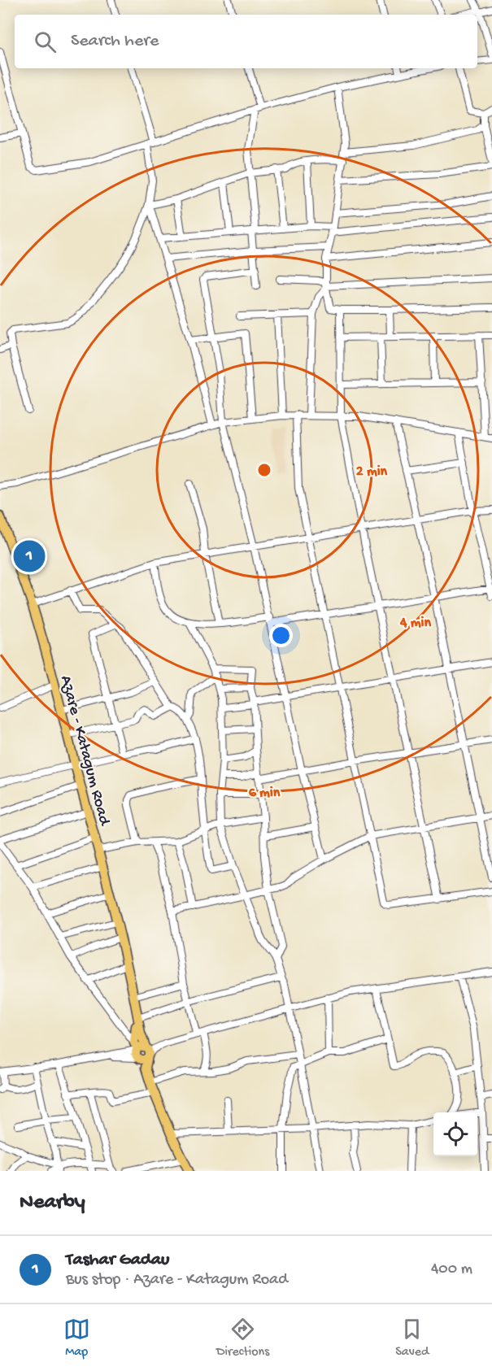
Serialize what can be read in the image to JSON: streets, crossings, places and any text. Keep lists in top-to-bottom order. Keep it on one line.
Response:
{"streets":{"main road":["Azare - Katagum Road"]},"page":{"search":"Search here","pins":"1","heading":"Nearby","list":[{"mark":"1","name":"Tashar Gadau","note":"Bus stop · Azare - Katagum Road","value":"400 m"}],"nav":["Map","Directions","Saved"]},"rings":["2 min","4 min","6 min"]}
